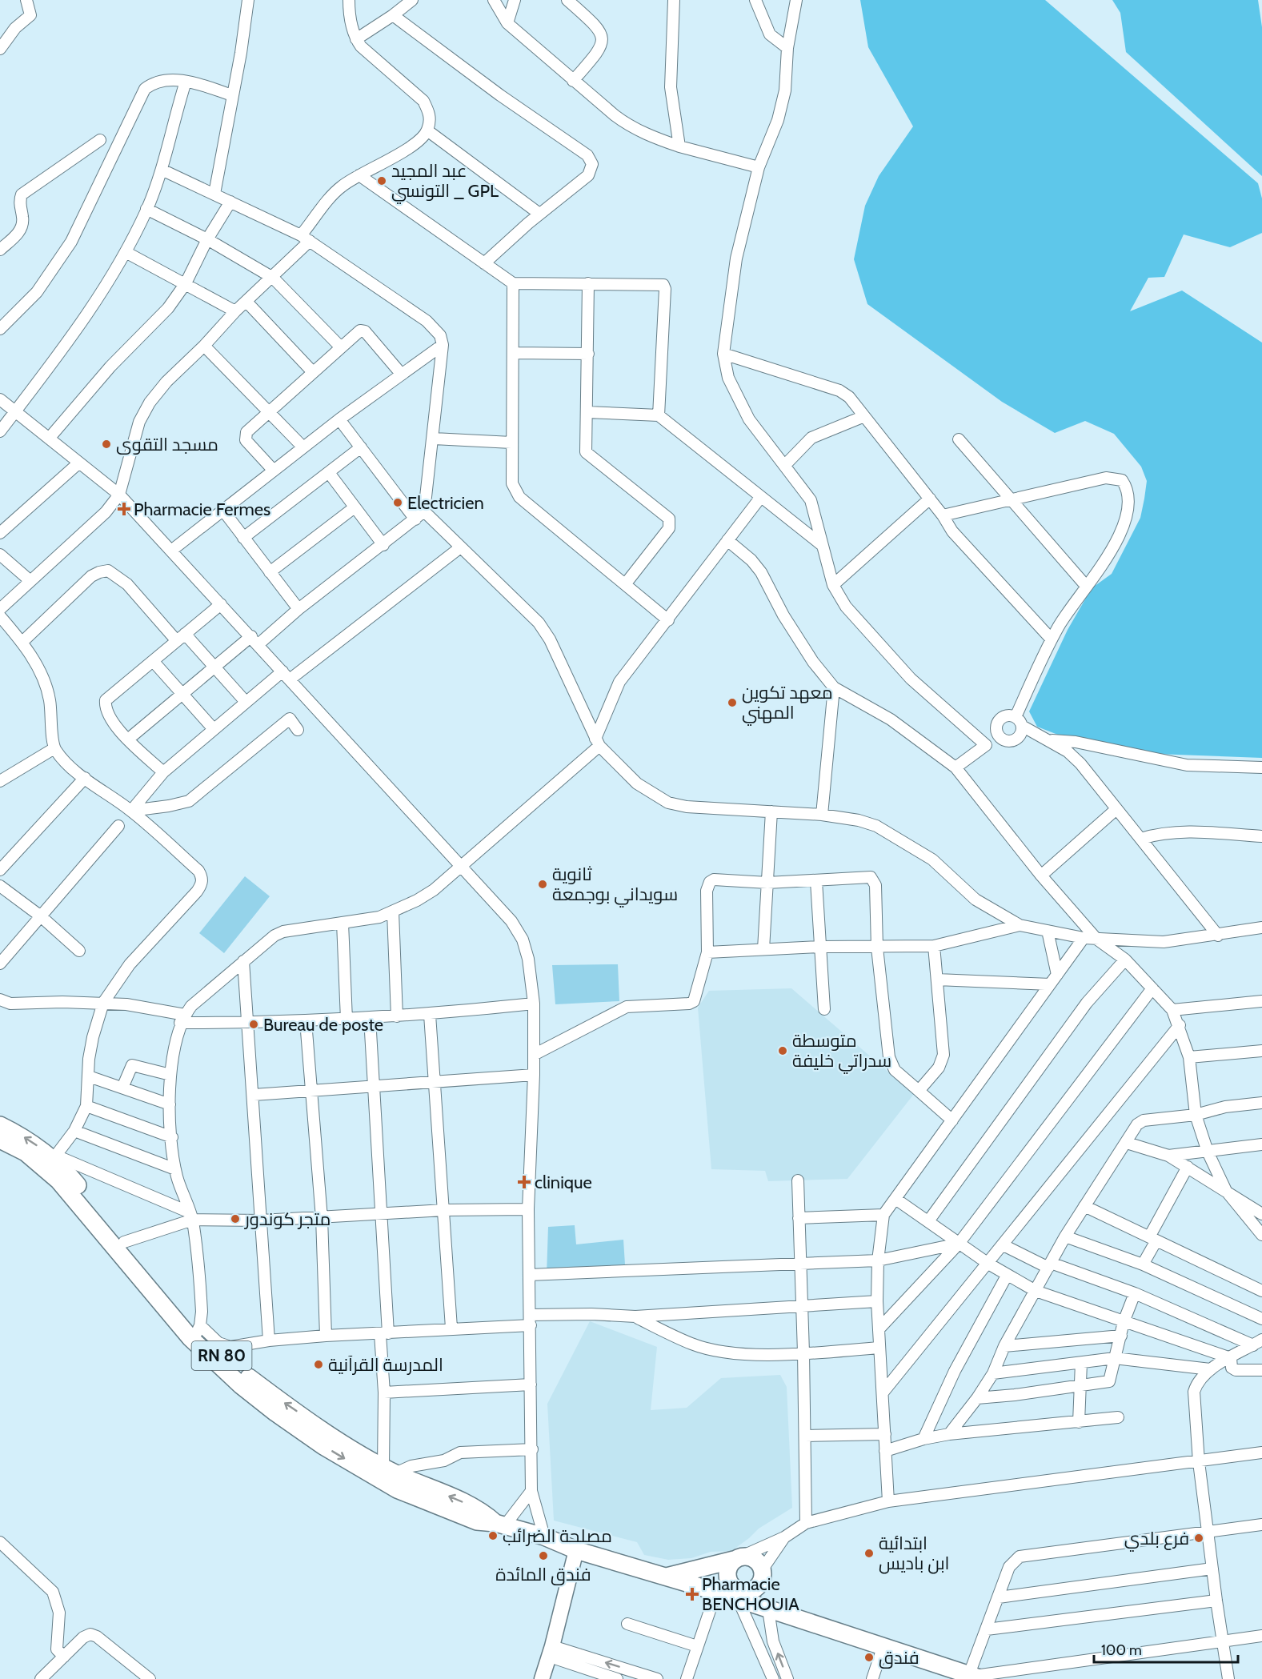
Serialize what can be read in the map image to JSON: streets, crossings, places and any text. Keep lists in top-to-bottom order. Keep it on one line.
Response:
{"streets":{"main road":["RN 80"]},"places":{"other":["عبد المجيد التونسي _ GPL","مسجد التقوى","Electricien","معهد تكوين المهني","ثانوية سويداني بوجمعة","Bureau de poste","متوسطة سدراتي خليفة","متجر كوندور","المدرسة القرآنية","مصلحة الضرائب","فرع بلدي","ابتدائية ابن باديس","فندق المائدة","فندق"],"health":["Pharmacie Fermes","clinique","Pharmacie BENCHOUIA"]},"scale_bar":"100 m"}
